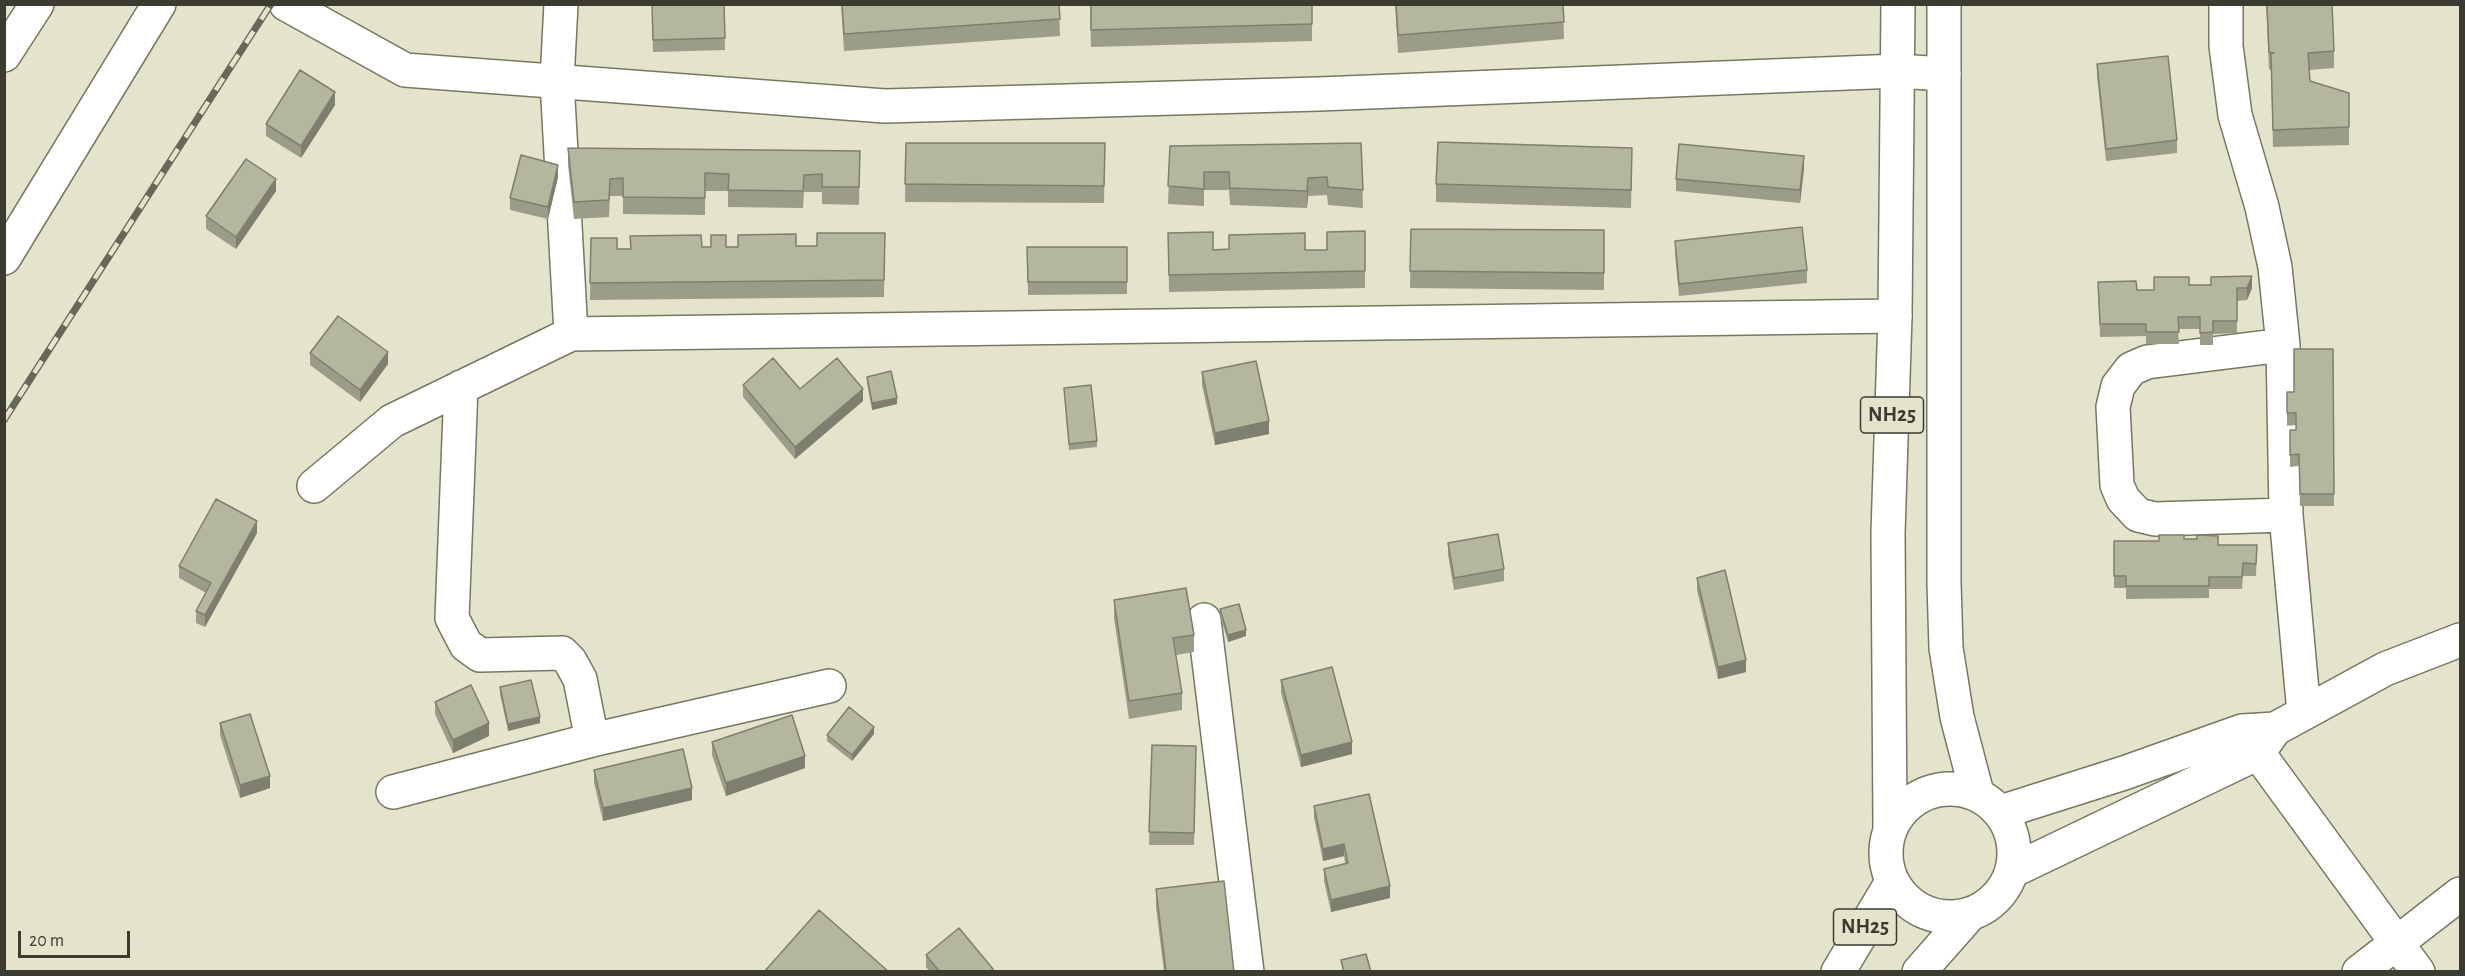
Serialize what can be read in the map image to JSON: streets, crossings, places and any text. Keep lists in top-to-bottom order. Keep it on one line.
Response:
{"streets":{"street":["NH25"]},"scale_bar":"20 m"}
